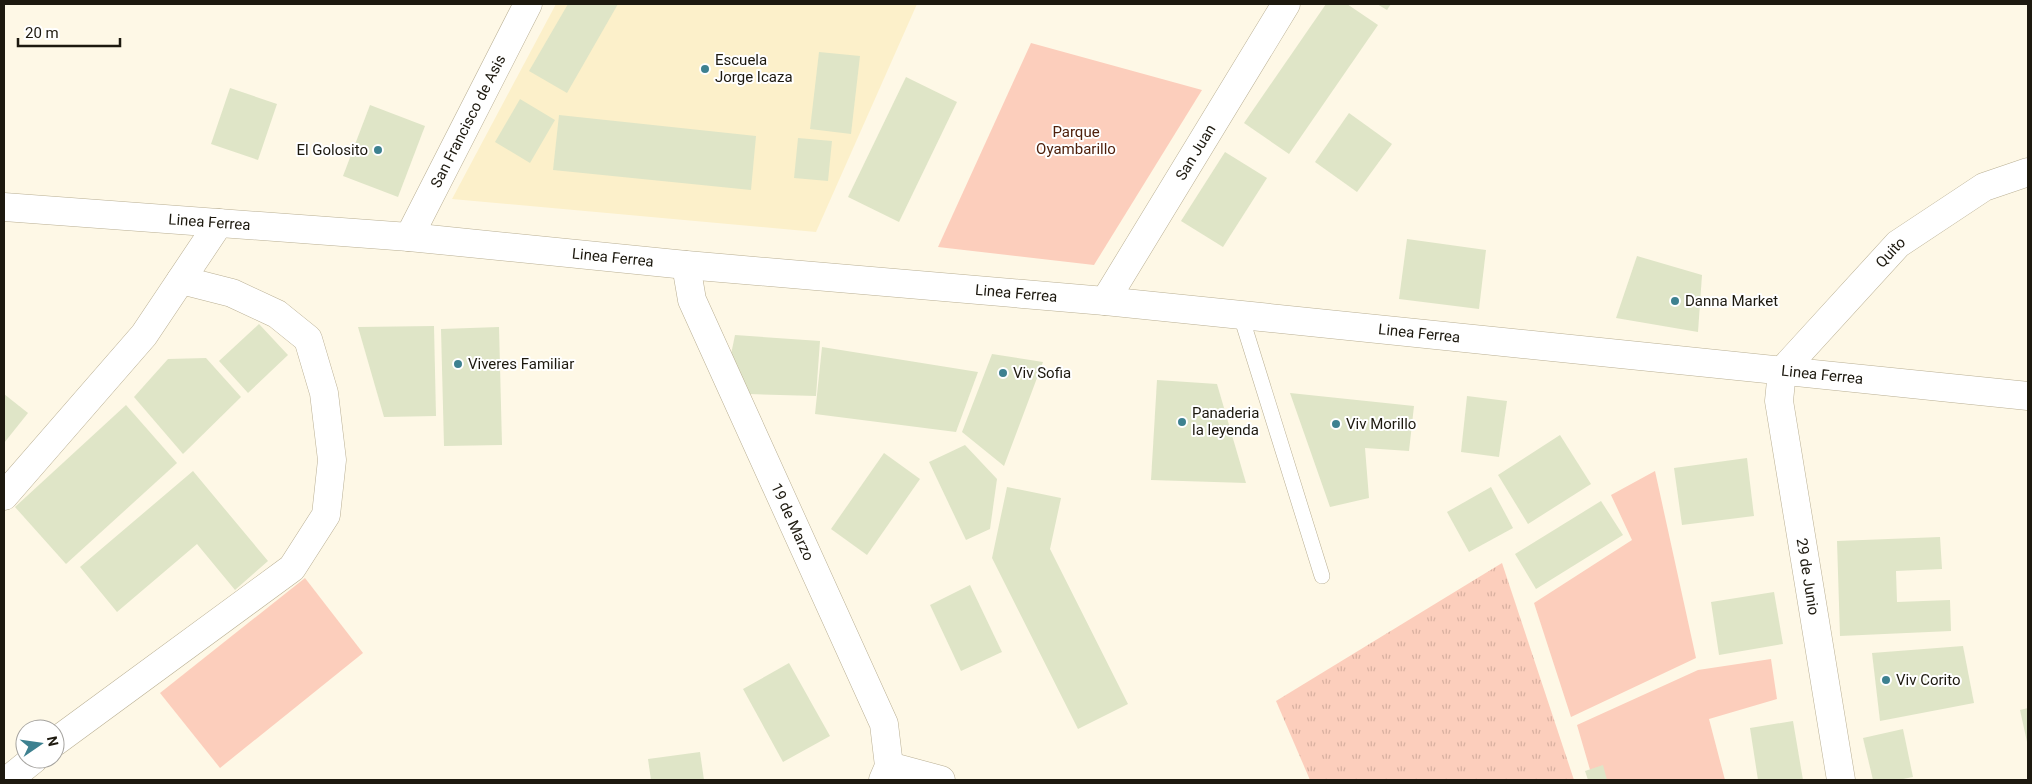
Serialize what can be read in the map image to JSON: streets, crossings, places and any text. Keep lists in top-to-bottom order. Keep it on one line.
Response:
{"streets":{"street":["San Francisco de Asis","San Juan","Linea Ferrea","Quito","19 de Marzo","29 de Junio"]},"crossings":[["San Francisco de Asis","Linea Ferrea"],["San Juan","Linea Ferrea"],["Linea Ferrea","Quito"],["Linea Ferrea","19 de Marzo"],["Linea Ferrea","29 de Junio"],["Quito","29 de Junio"]],"parks":["Parque Oyambarillo"],"places":["Escuela Jorge Icaza","El Golosito","Danna Market","Viveres Familiar","Viv Sofia","Panaderia la leyenda","Viv Morillo","Viv Corito"],"scale_bar":"20 m","north":"right"}
